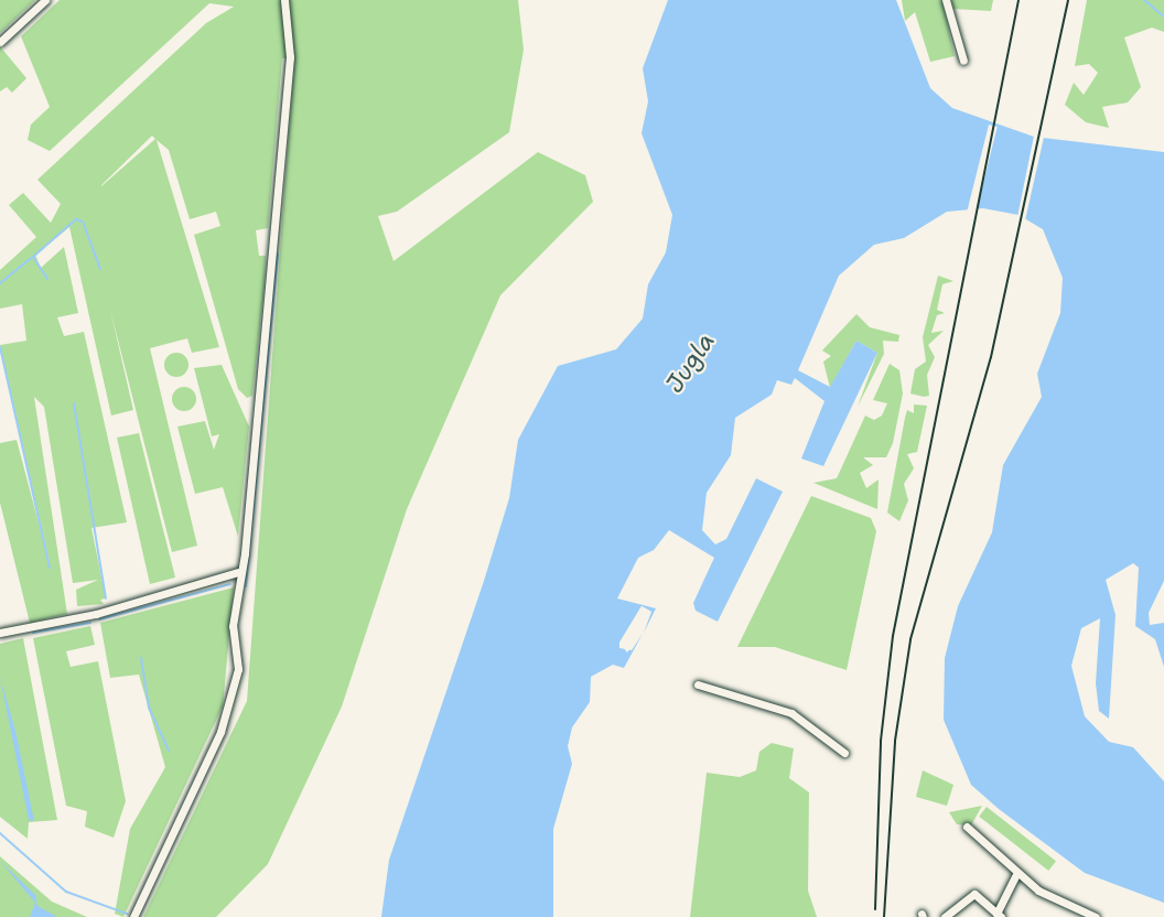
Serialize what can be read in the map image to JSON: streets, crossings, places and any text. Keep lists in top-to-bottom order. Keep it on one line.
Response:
{"water":["Jugla"]}
